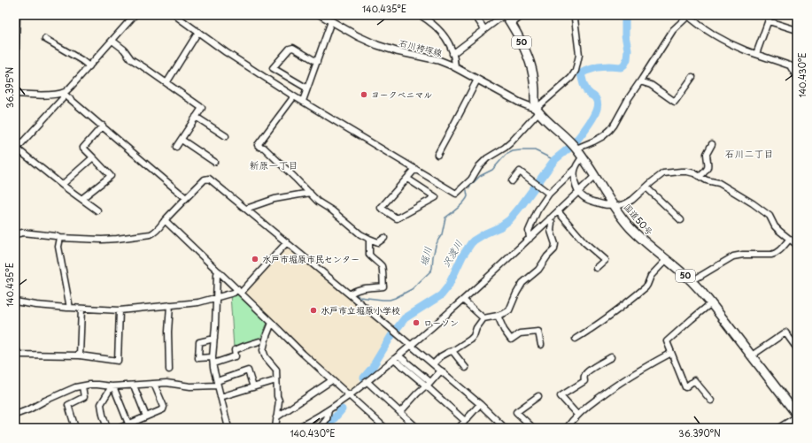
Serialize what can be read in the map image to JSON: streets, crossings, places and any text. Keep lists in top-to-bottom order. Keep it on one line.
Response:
{"streets":{"highway":["50","国道50号"],"main road":["石川袴塚線"]},"crossings":[["50","石川袴塚線"],["50","国道50号"],["石川袴塚線","国道50号"]],"districts":["石川二丁目","新原一丁目"],"water":["沢渡川","堀川"],"places":["ヨークベニマル","水戸市堀原市民センター","水戸市立堀原小学校","ローソン"],"coordinates":["140.435°E","140.430°E","36.395°N","36.390°N"]}
